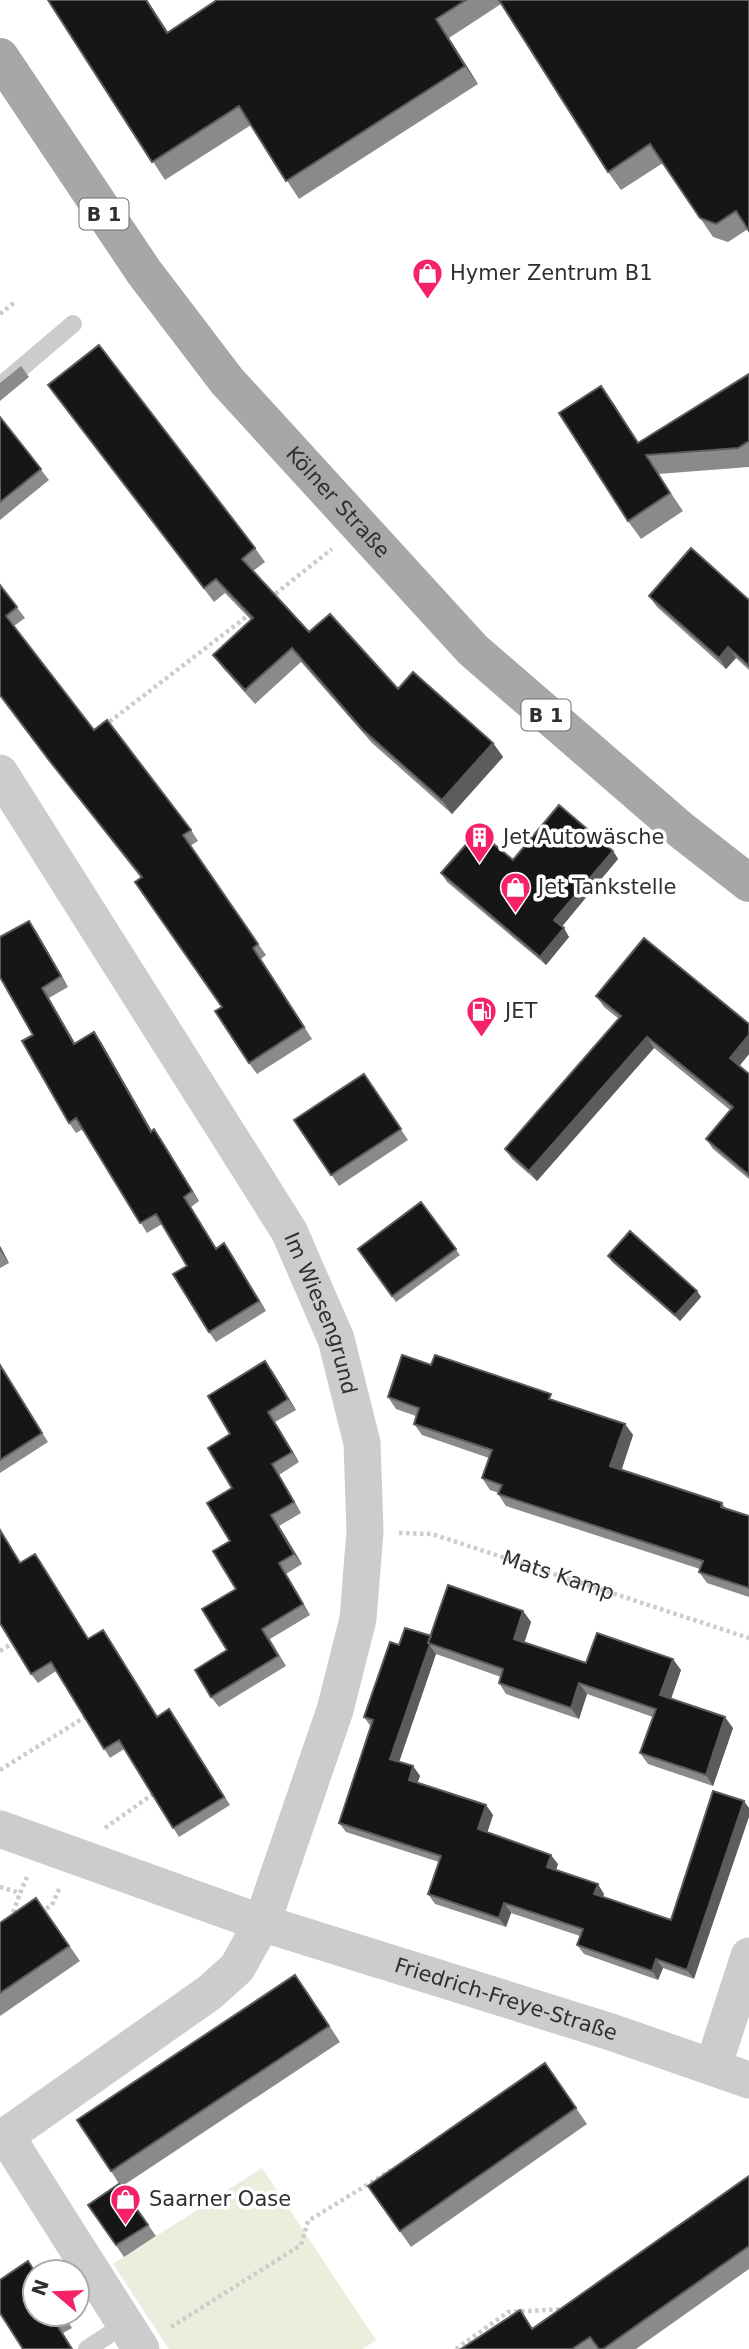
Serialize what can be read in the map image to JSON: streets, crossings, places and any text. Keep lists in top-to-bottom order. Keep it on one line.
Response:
{"streets":{"main road":["B 1","Kölner Straße"],"street":["Im Wiesengrund","Friedrich-Freye-Straße"],"path":["Mats Kamp"]},"crossings":[["Im Wiesengrund","Mats Kamp"],["Im Wiesengrund","Friedrich-Freye-Straße"]],"places":{"shop":["Hymer Zentrum B1","Jet Tankstelle","Saarner Oase"],"building":["Jet Autowäsche"],"fuel station":["JET"]},"north":"left"}
